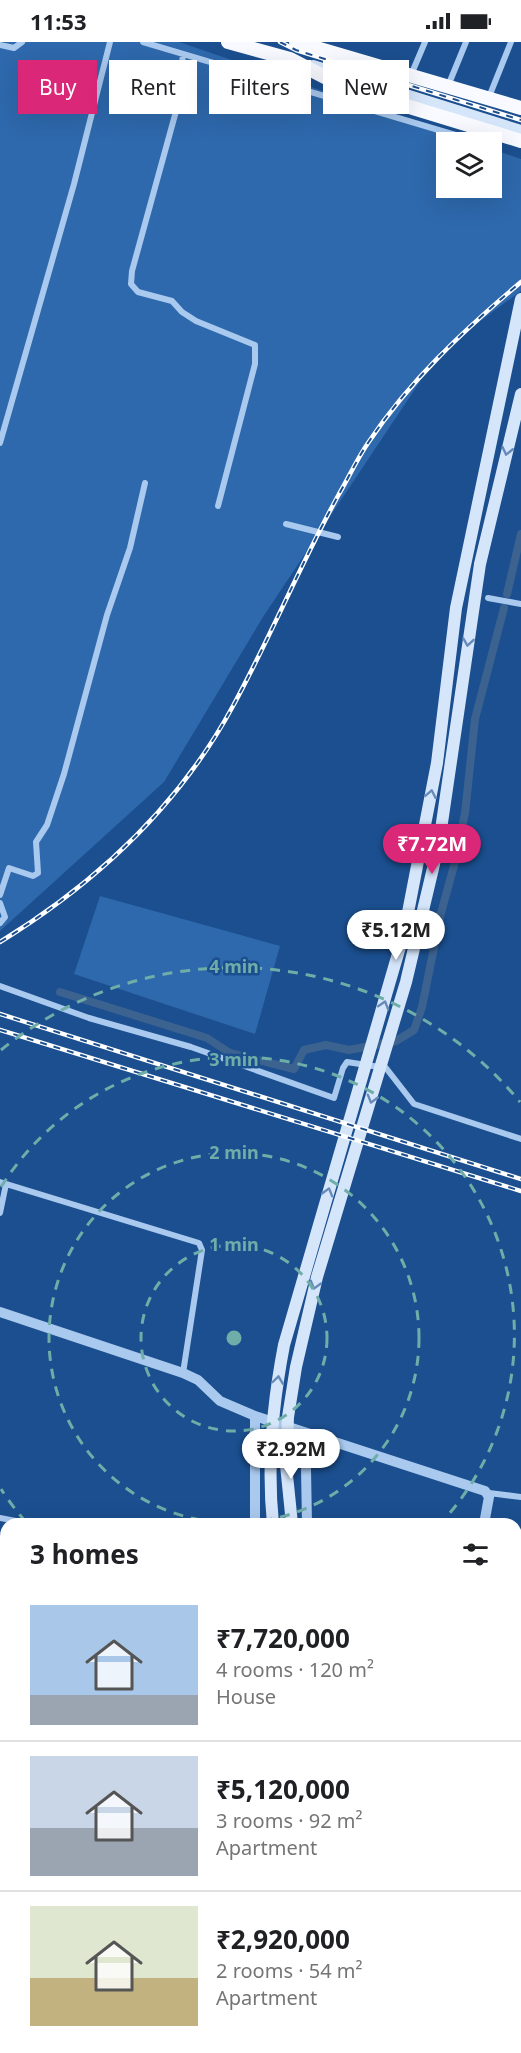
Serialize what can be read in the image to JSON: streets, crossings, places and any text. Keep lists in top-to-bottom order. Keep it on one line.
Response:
{"page":{"status":"11:53","chip":["Buy","Rent","Filters","New"],"price":["₹7.72M","₹5.12M","₹2.92M"],"heading":"3 homes","list":[{"name":"₹7,720,000","note":"4 rooms · 120 m² · House"},{"name":"₹5,120,000","note":"3 rooms · 92 m² · Apartment"},{"name":"₹2,920,000","note":"2 rooms · 54 m² · Apartment"}]},"rings":["4 min","3 min","2 min","1 min"]}
